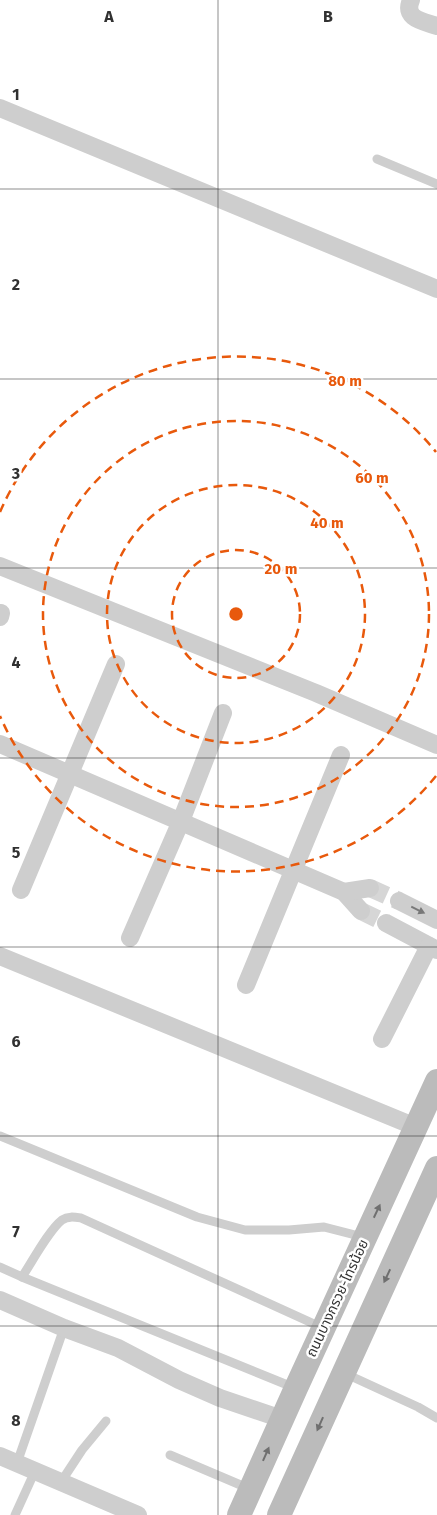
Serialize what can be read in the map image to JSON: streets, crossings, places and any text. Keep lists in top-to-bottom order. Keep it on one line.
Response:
{"streets":{"main road":["ถนนบางกรวย-ไทรน้อย"]},"grid":{"columns":["A","B"],"rows":["1","2","3","4","5","6","7","8"]},"rings":["80 m","60 m","40 m","20 m"]}
